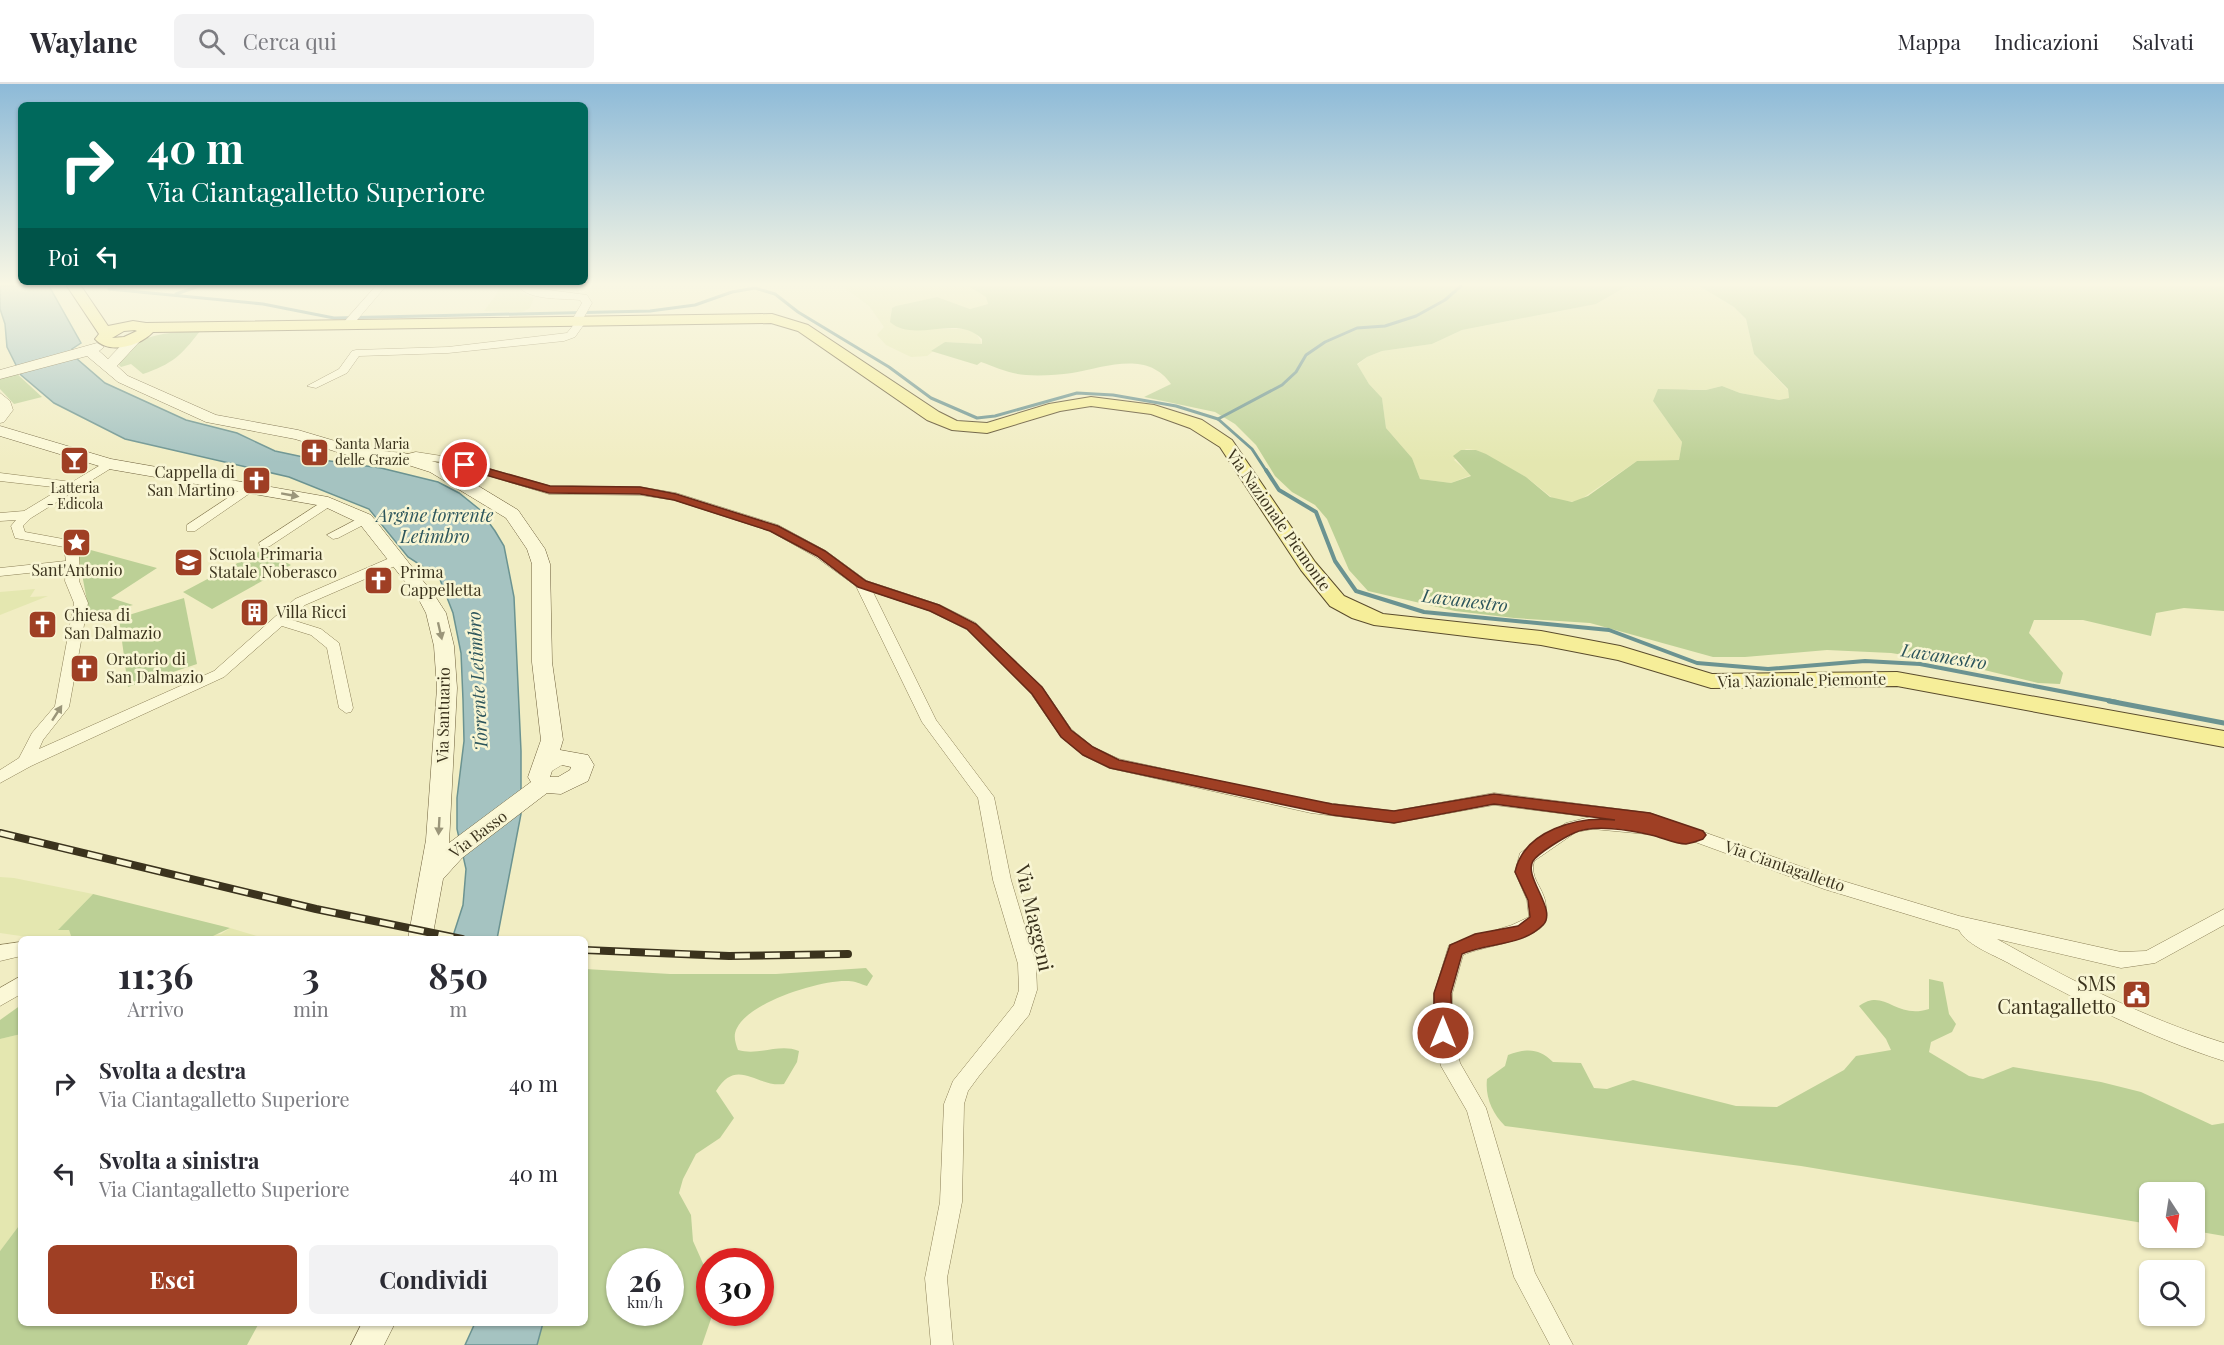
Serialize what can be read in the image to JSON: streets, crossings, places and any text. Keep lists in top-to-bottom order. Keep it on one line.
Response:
{"streets":{"main road":["Via Nazionale Piemonte","Via Santuario","Via Basso","Via Ciantagalletto"],"street":["Via Maggeni"]},"crossings":[["Via Santuario","Via Basso"],["Via Ciantagalletto","Via Maggeni"]],"one_way":["Via Santuario"],"water":["Argine torrente Letimbro","Lavanestro","Torrente Letimbro"],"places":{"church":["Santa Maria delle Grazie","Cappella di San Martino","Prima Cappelletta","Chiesa di San Dalmazio","Oratorio di San Dalmazio"],"bar":["Latteria - Edicola"],"place":["Sant'Antonio"],"school or university":["Scuola Primaria Statale Noberasco"],"building":["Villa Ricci"],"public building":["SMS Cantagalletto"]},"north":"bottom","page":{"header":"Waylane","search":"Cerca qui","nav":["Mappa","Indicazioni","Salvati"],"turn":["40 m","Via Ciantagalletto Superiore"],"then":"Poi","eta":["11:36","Arrivo","3","min","850","m"],"list":[{"name":"Svolta a destra","note":"Via Ciantagalletto Superiore","value":"40 m"},{"name":"Svolta a sinistra","note":"Via Ciantagalletto Superiore","value":"40 m"}],"buttons":["Esci","Condividi"],"speed":"26 km/h","limit":"30"}}
